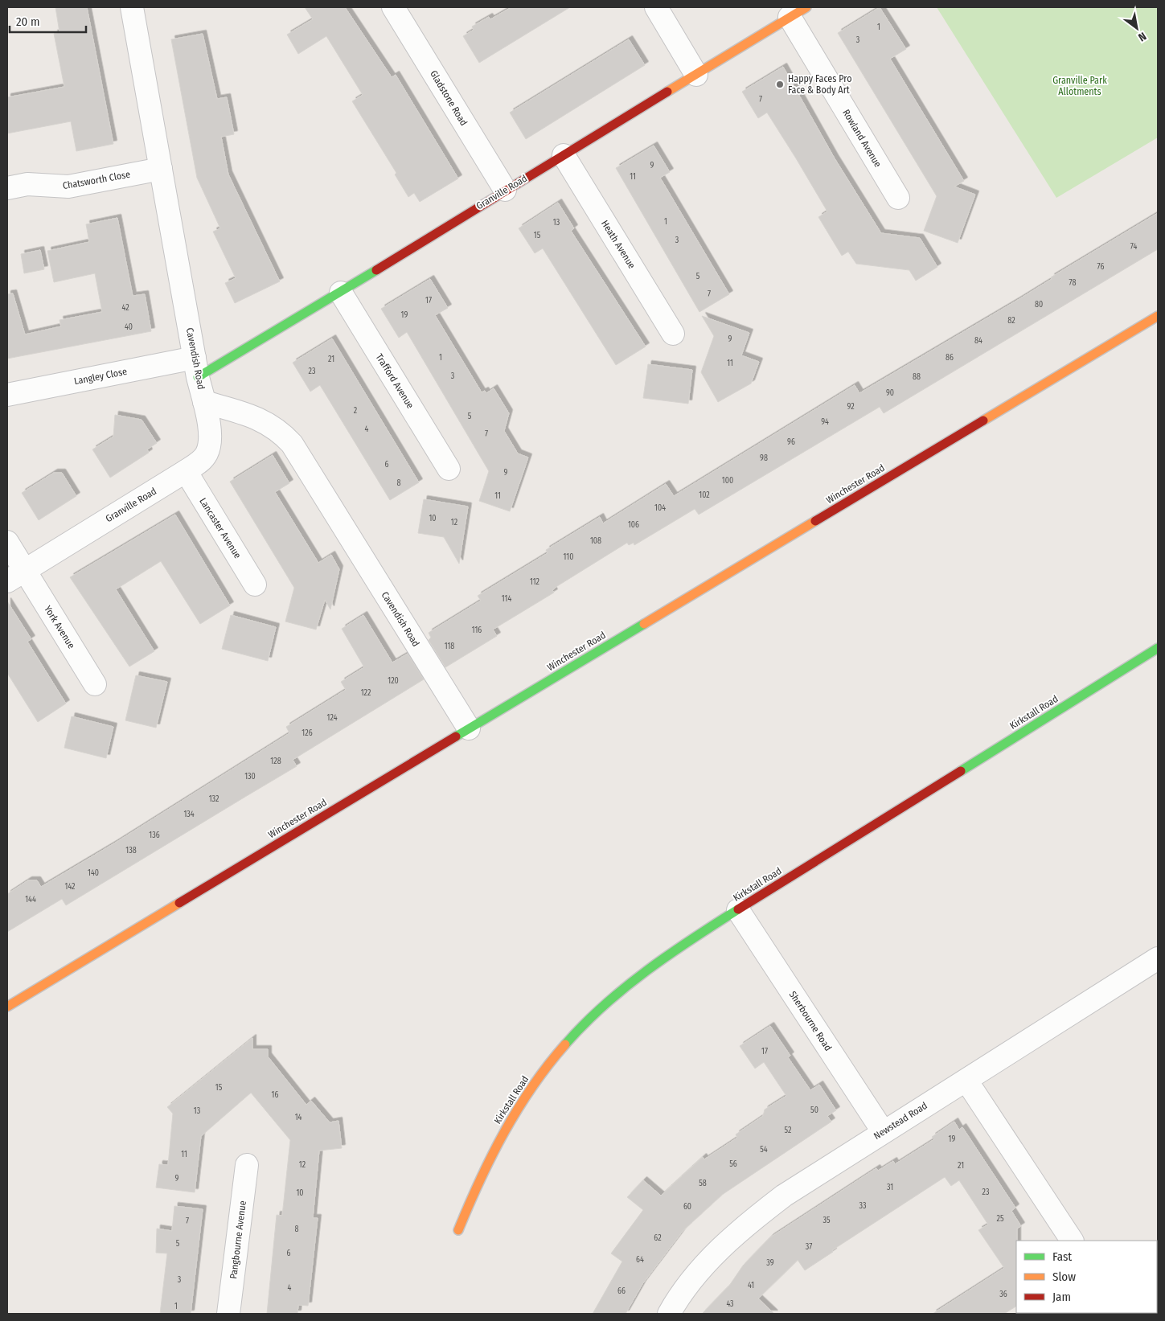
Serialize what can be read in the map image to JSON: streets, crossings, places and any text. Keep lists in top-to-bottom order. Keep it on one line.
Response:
{"streets":{"street":["Gladstone Road","Rowland Avenue","Chatsworth Close","Granville Road","Heath Avenue","Cavendish Road","Langley Close","Trafford Avenue","Winchester Road","Lancaster Avenue","York Avenue","Kirkstall Road","Sherbourne Road","Newstead Road","Pangbourne Avenue"]},"crossings":[["Gladstone Road","Granville Road"],["Rowland Avenue","Granville Road"],["Chatsworth Close","Cavendish Road"],["Granville Road","Heath Avenue"],["Granville Road","Cavendish Road"],["Granville Road","Langley Close"],["Granville Road","Trafford Avenue"],["Granville Road","Lancaster Avenue"],["Granville Road","York Avenue"],["Cavendish Road","Langley Close"],["Cavendish Road","Winchester Road"],["Kirkstall Road","Sherbourne Road"],["Sherbourne Road","Newstead Road"]],"parks":["Granville Park Allotments"],"places":["Happy Faces Pro Face & Body Art"],"house_numbers":["1","3","7","9","11","1","13","15","3","74","76","5","78","7","17","80","42","19","82","40","9","84","1","86","21","11","23","3","88","90","92","2","5","94","4","7","96","98","6","9","100","8","102","11","104","10","12","106","108","110","112","114","116","118","120","122","124","126","128","130","132","134","136","138","140","142","144","17","15","16","50","13","14","52","19","54","11","56","12","21","9","58","31","23","10","33","60","25","35","7","8","62","5","37","6","64","39","3","41","4","66","36","43","1"],"legend":["Fast","Slow","Jam"],"scale_bar":"20 m","north":"bottom right"}
